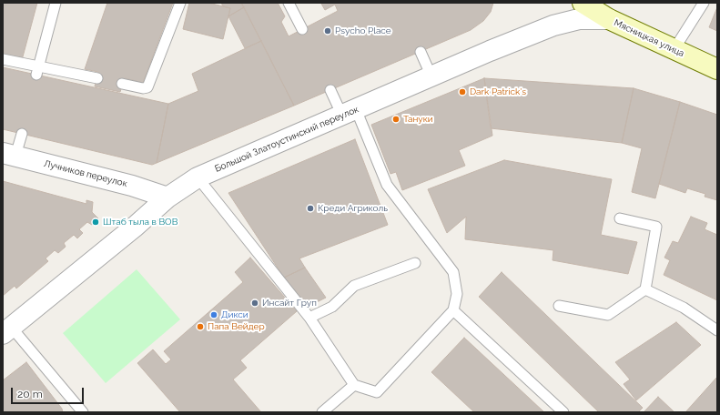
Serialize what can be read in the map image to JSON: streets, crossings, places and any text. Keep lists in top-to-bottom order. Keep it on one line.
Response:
{"streets":{"main road":["Мясницкая улица"],"street":["Большой Златоустинский переулок","Лучников переулок"]},"crossings":[["Мясницкая улица","Большой Златоустинский переулок"],["Большой Златоустинский переулок","Лучников переулок"]],"places":["Psycho Place","Dark Patrick's","Тануки","Креди Агриколь","Штаб тыла в ВОВ","Инсайт Груп","Дикси","Папа Вейдер"],"scale_bar":"20 m"}
